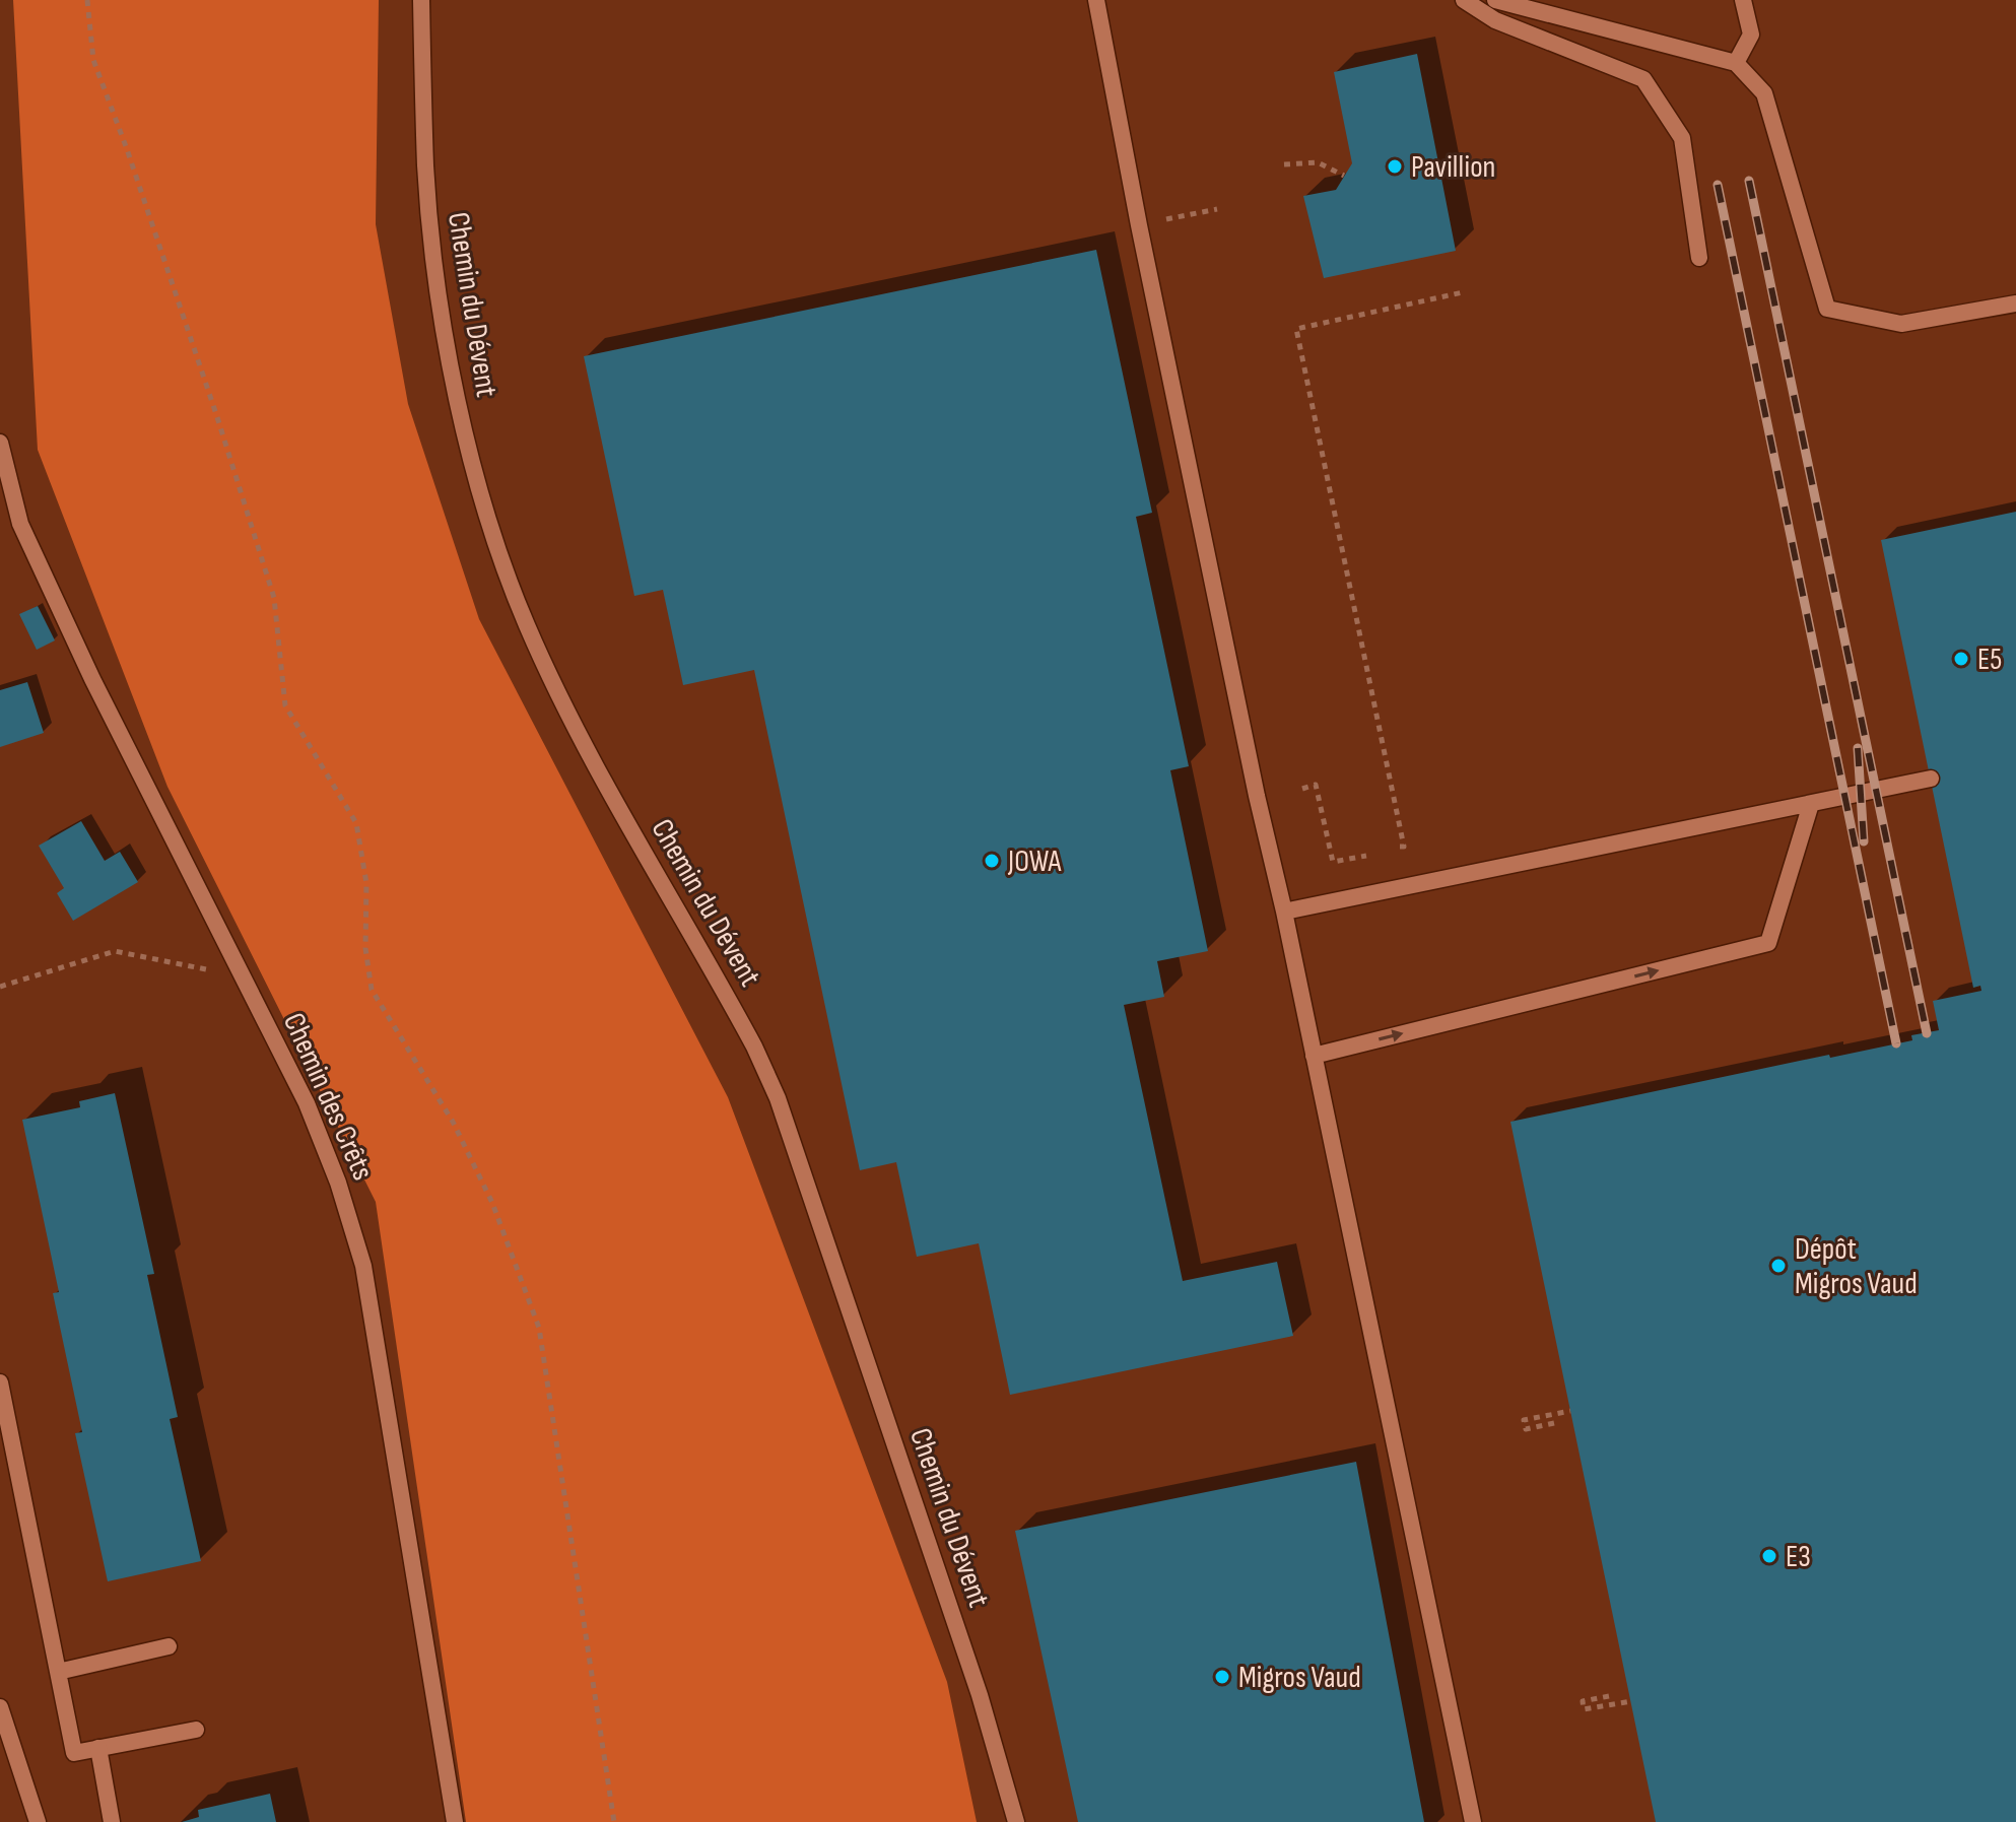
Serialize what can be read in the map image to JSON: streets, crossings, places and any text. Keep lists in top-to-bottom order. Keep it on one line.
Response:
{"streets":{"street":["Chemin du Dévent","Chemin des Crêts"]},"places":["Pavillion","E5","JOWA","Dépôt Migros Vaud","E3","Migros Vaud"]}
